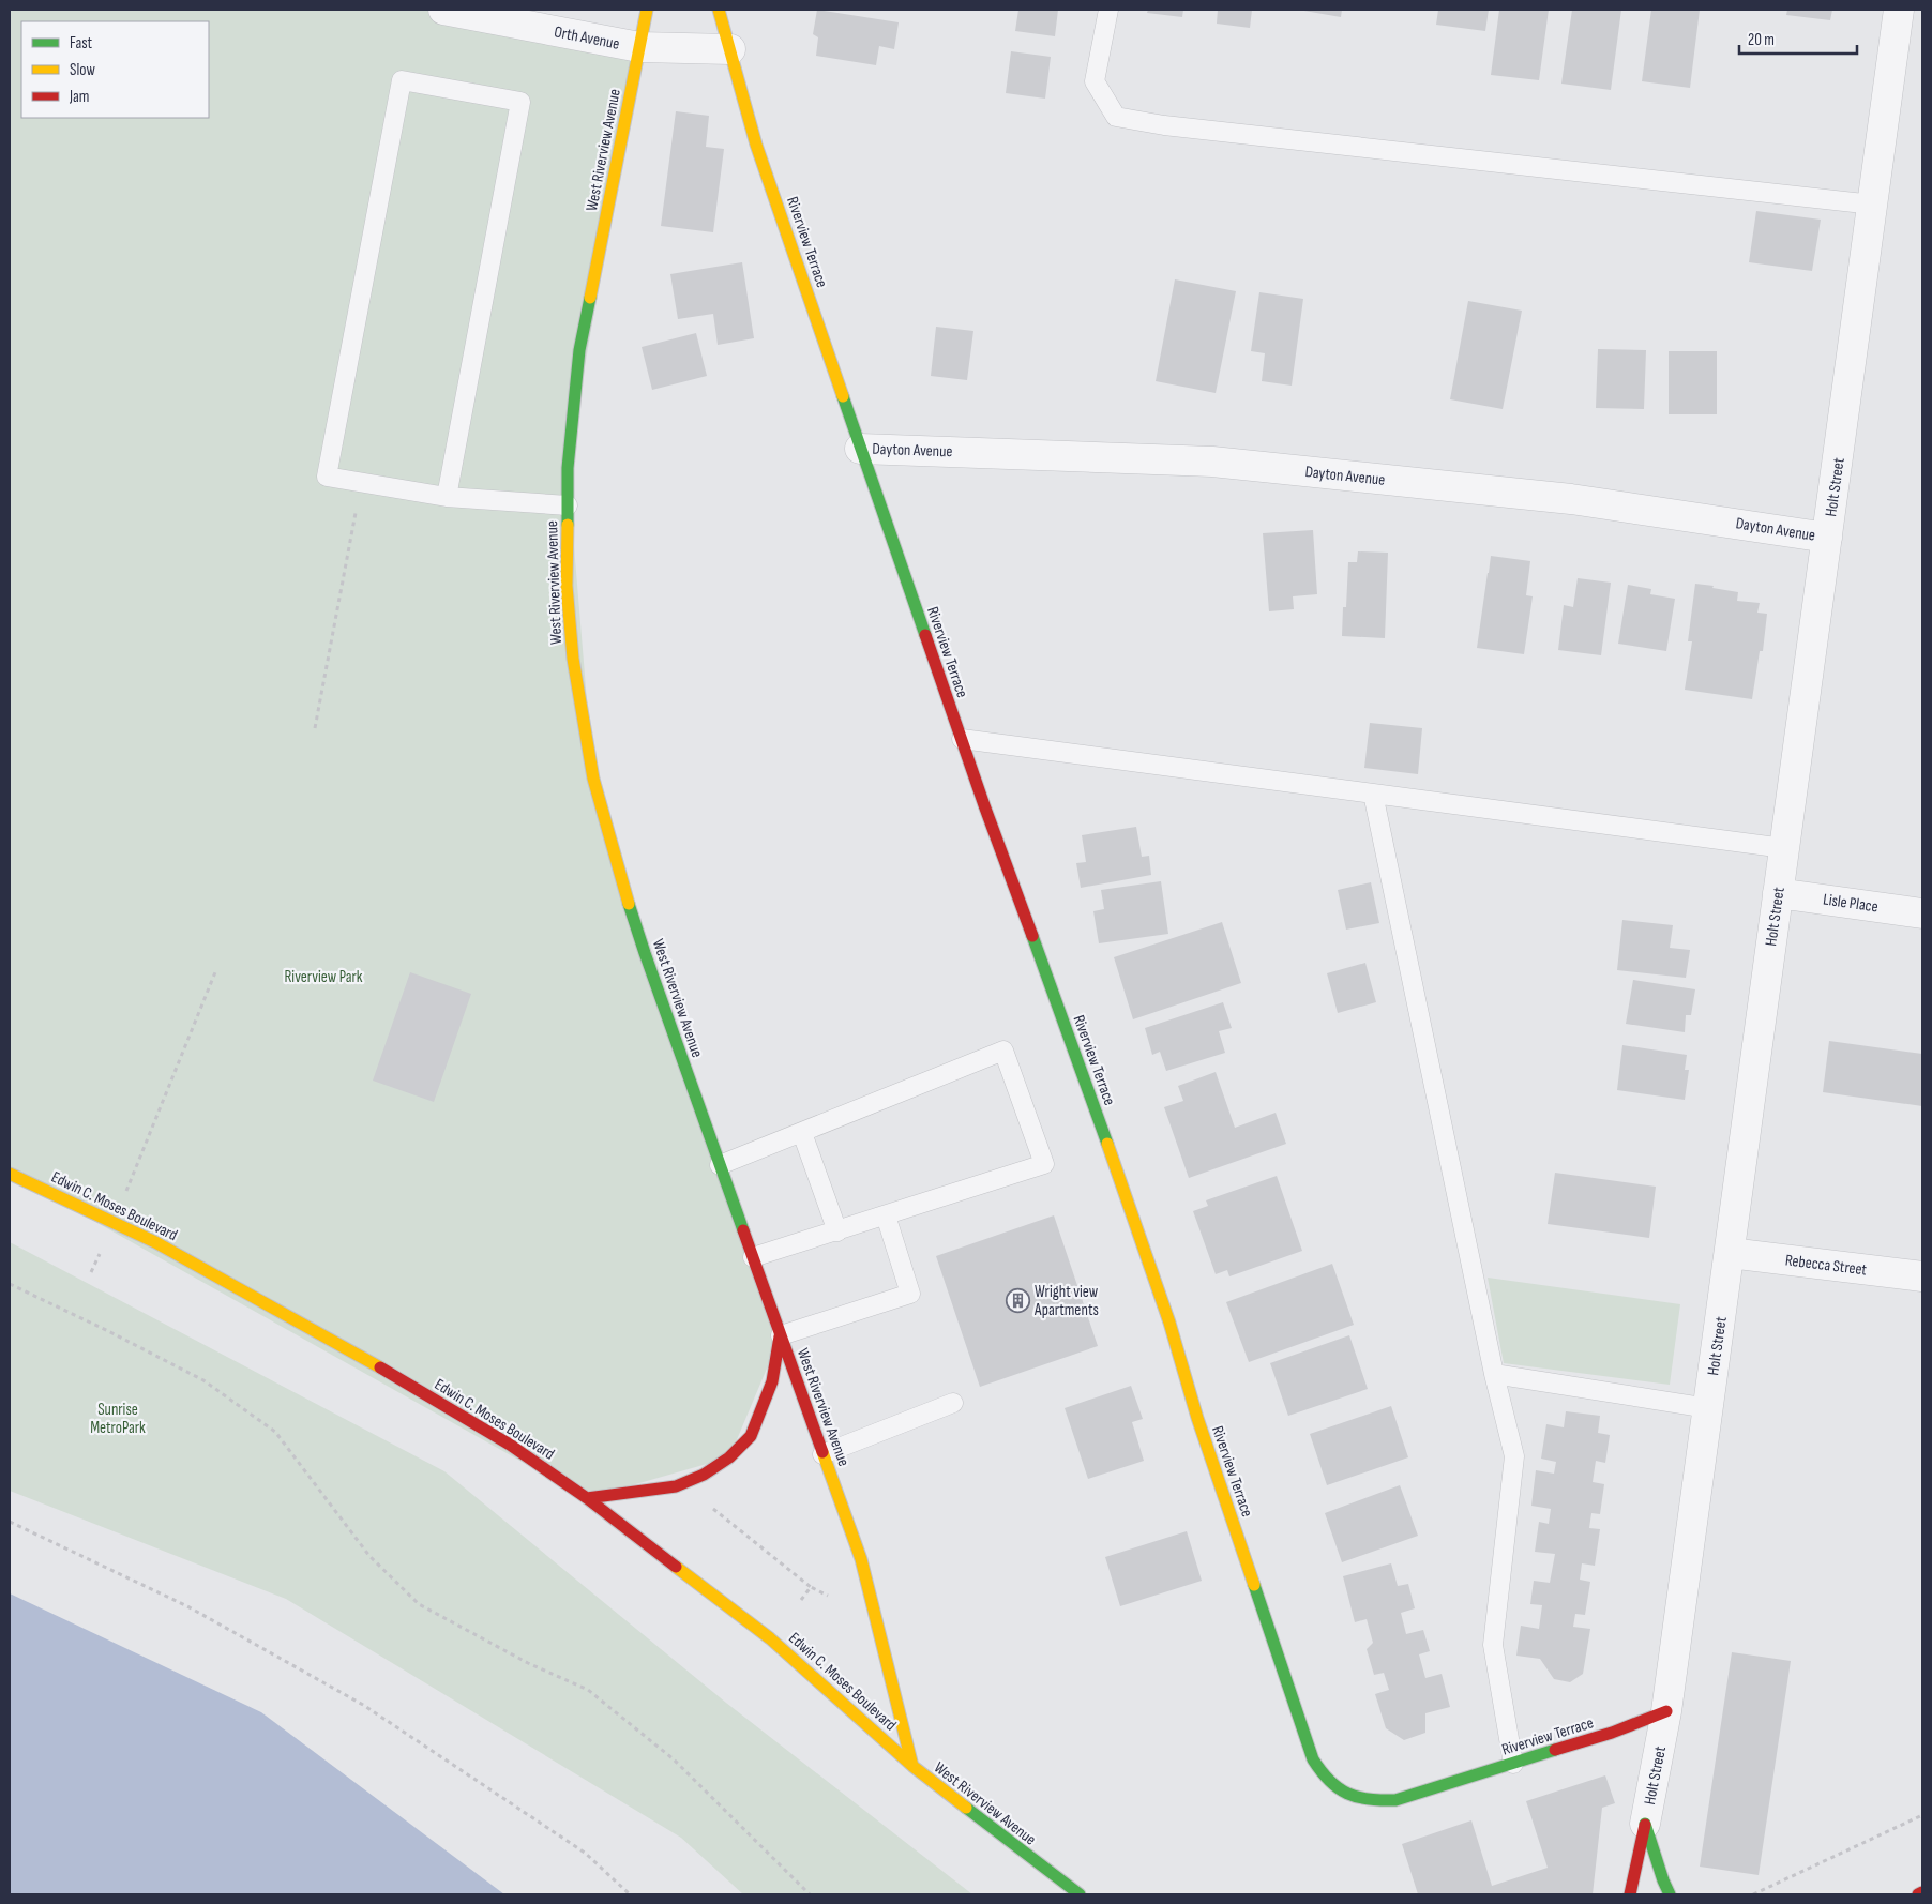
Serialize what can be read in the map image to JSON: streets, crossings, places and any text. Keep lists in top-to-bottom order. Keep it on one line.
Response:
{"streets":{"street":["Orth Avenue","West Riverview Avenue","Riverview Terrace","Dayton Avenue","Holt Street","Lisle Place","Edwin C. Moses Boulevard","Rebecca Street"]},"crossings":[["Orth Avenue","West Riverview Avenue"],["Orth Avenue","Riverview Terrace"],["West Riverview Avenue","Edwin C. Moses Boulevard"],["Riverview Terrace","Dayton Avenue"],["Riverview Terrace","Holt Street"],["Dayton Avenue","Holt Street"],["Holt Street","Lisle Place"],["Holt Street","Rebecca Street"]],"parks":["Riverview Park","Sunrise MetroPark"],"places":{"building":["Wright view Apartments"]},"legend":["Fast","Slow","Jam"],"scale_bar":"20 m"}
